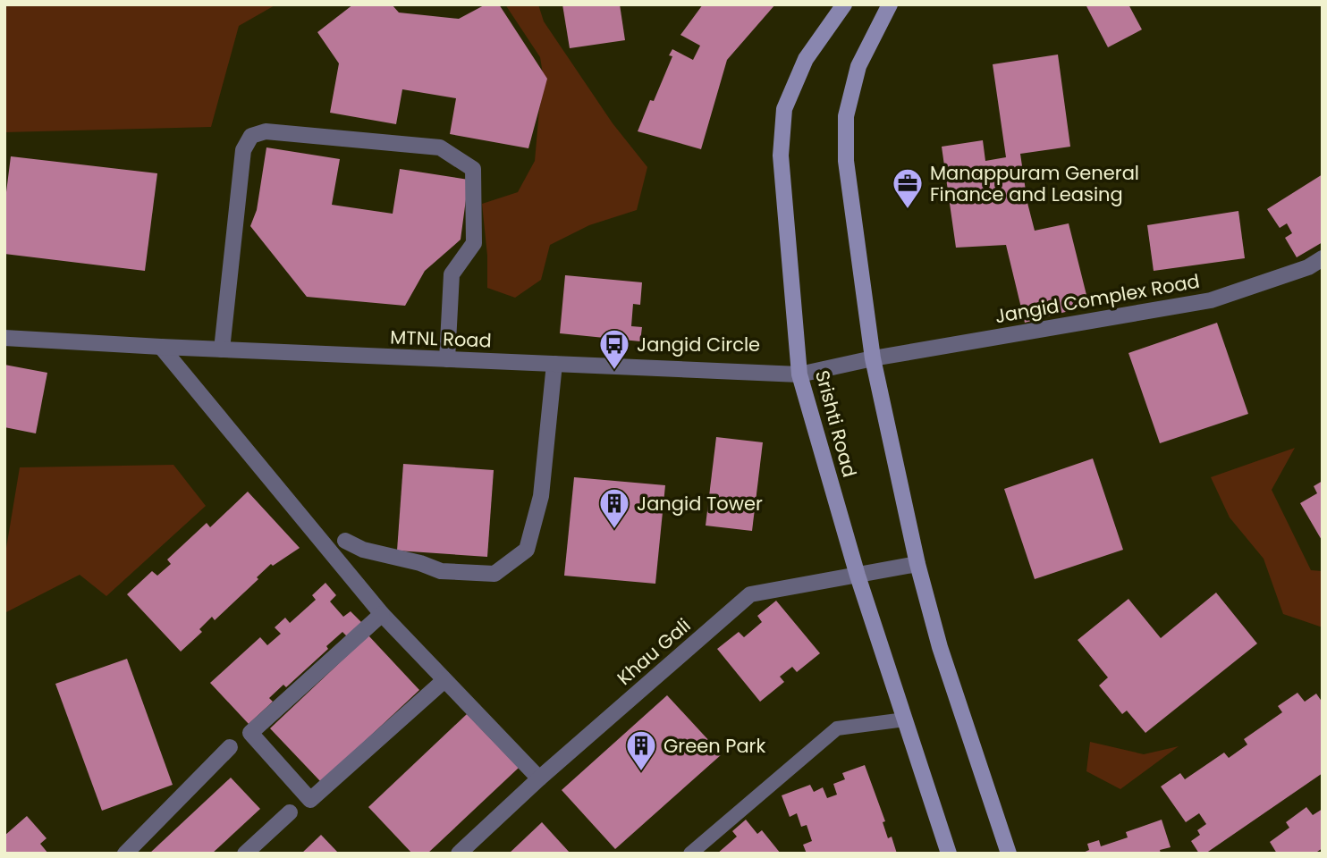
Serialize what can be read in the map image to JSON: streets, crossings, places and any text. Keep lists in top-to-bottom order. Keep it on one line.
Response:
{"streets":{"main road":["Srishti Road"],"street":["Jangid Complex Road","MTNL Road","Khau Gali"]},"crossings":[["Jangid Complex Road","MTNL Road"],["MTNL Road","Srishti Road"],["Srishti Road","Khau Gali"]],"places":{"office":["Manappuram General Finance and Leasing"],"bus stop":["Jangid Circle"],"building":["Jangid Tower","Green Park"]}}
